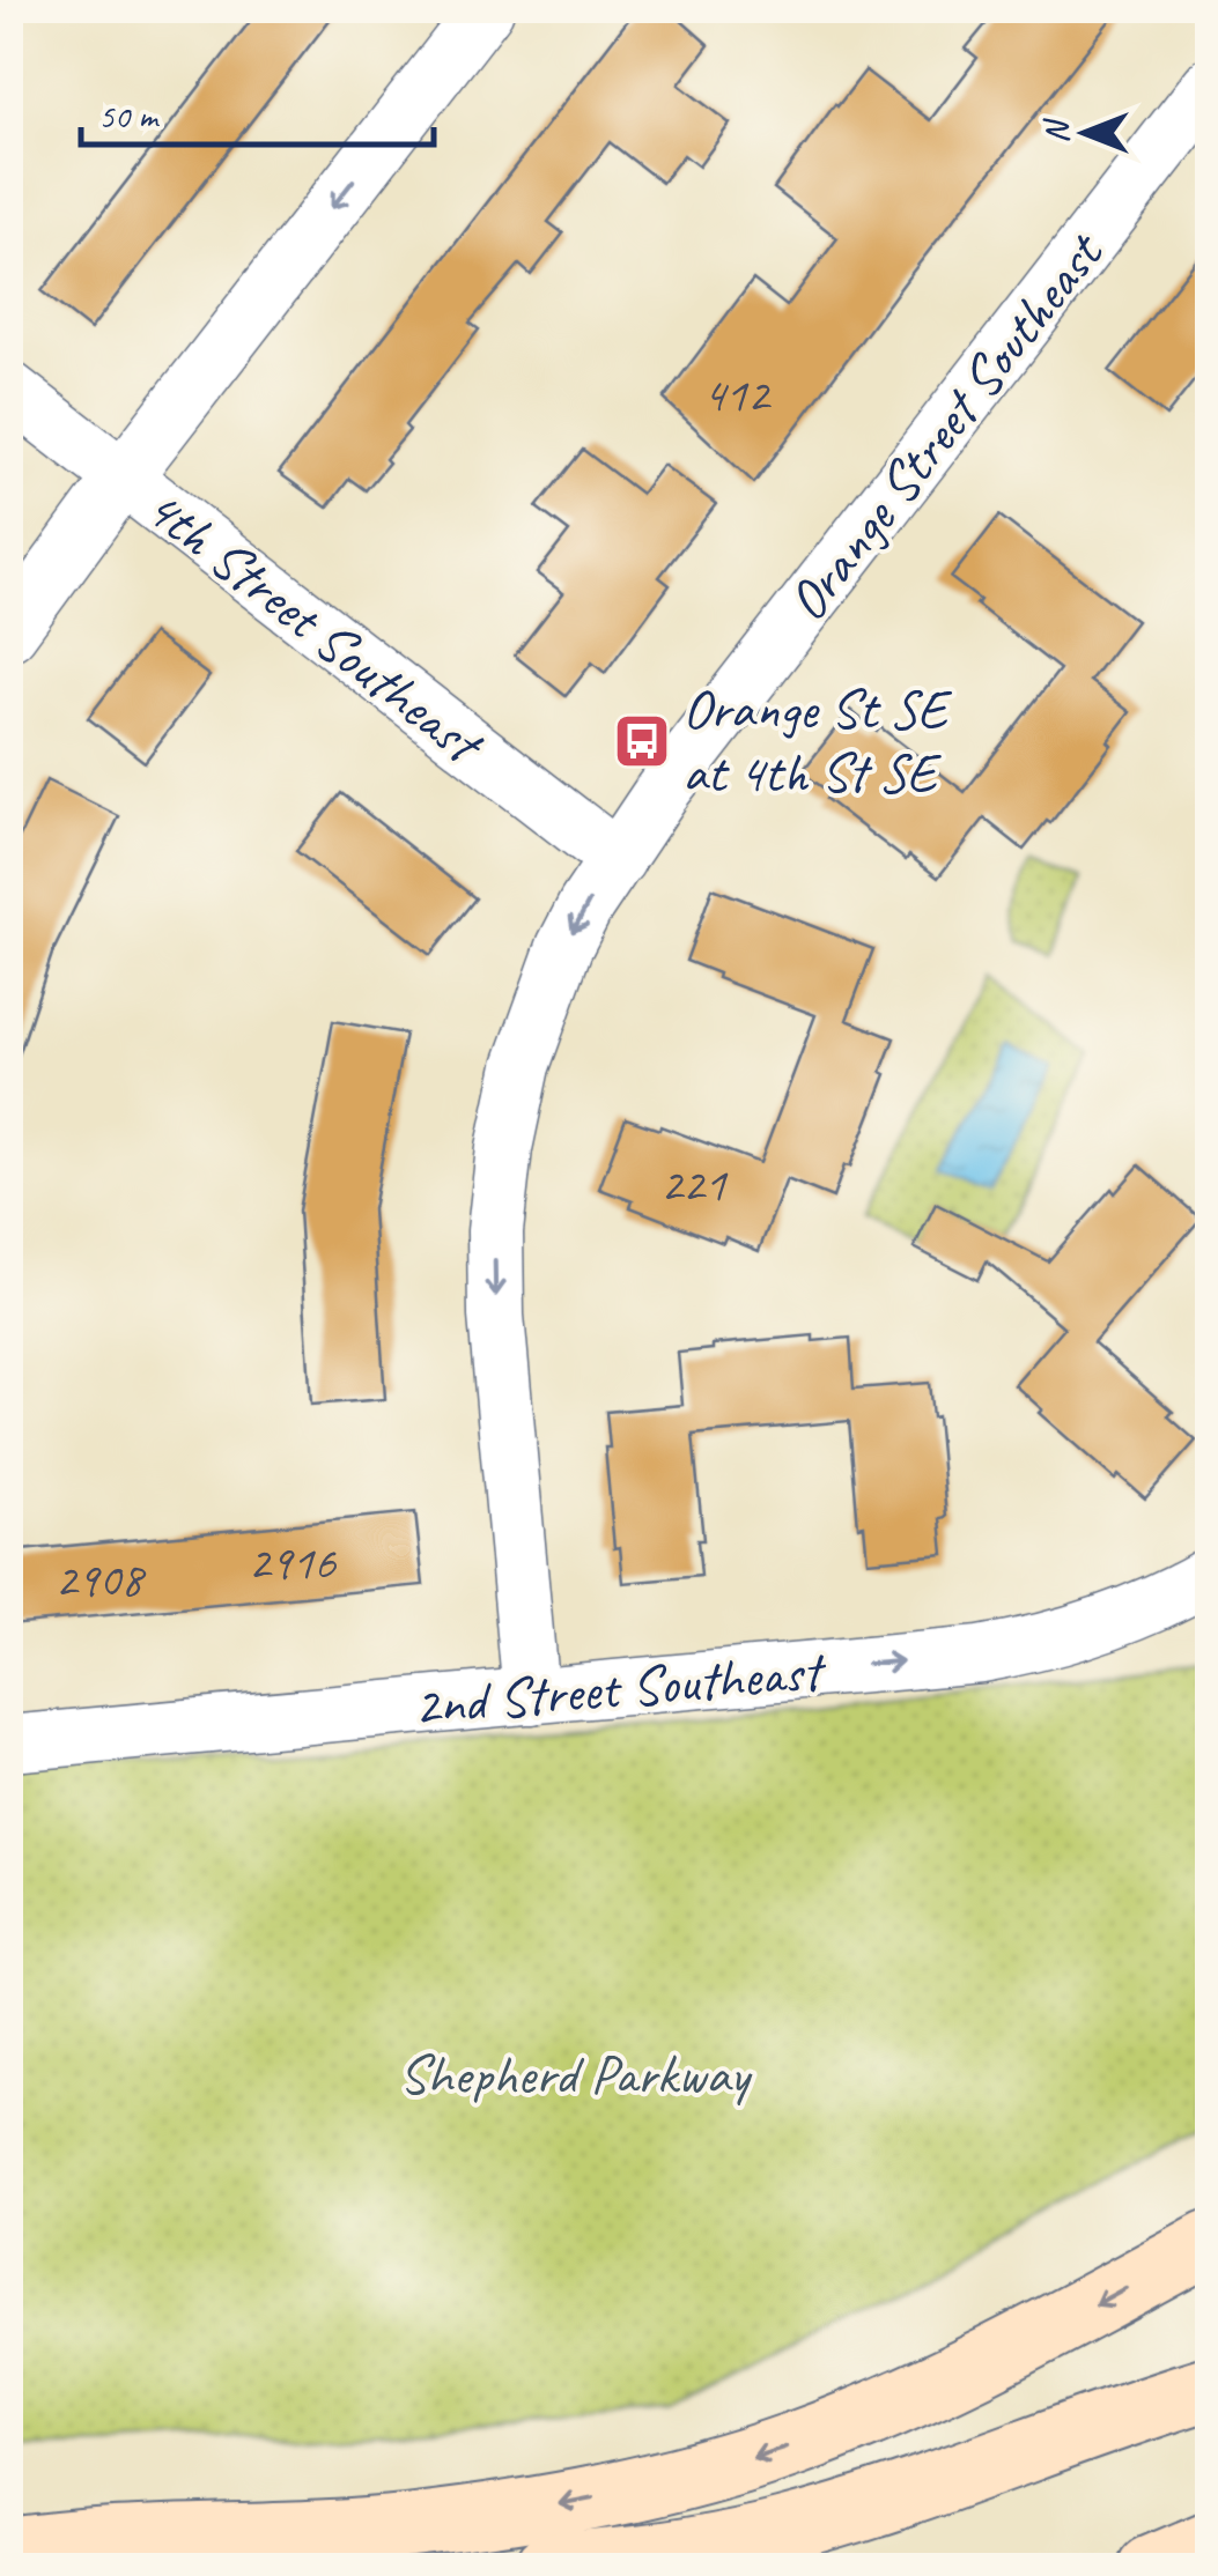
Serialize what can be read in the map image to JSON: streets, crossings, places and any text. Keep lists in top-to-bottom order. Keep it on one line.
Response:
{"streets":{"street":["Orange Street Southeast","4th Street Southeast","2nd Street Southeast"]},"crossings":[["Orange Street Southeast","4th Street Southeast"],["Orange Street Southeast","2nd Street Southeast"]],"one_way":["Orange Street Southeast","2nd Street Southeast"],"parks":["Shepherd Parkway"],"places":{"bus stop":["Orange St SE at 4th St SE"]},"house_numbers":["412","221","2916","2908"],"scale_bar":"50 m","north":"left"}
